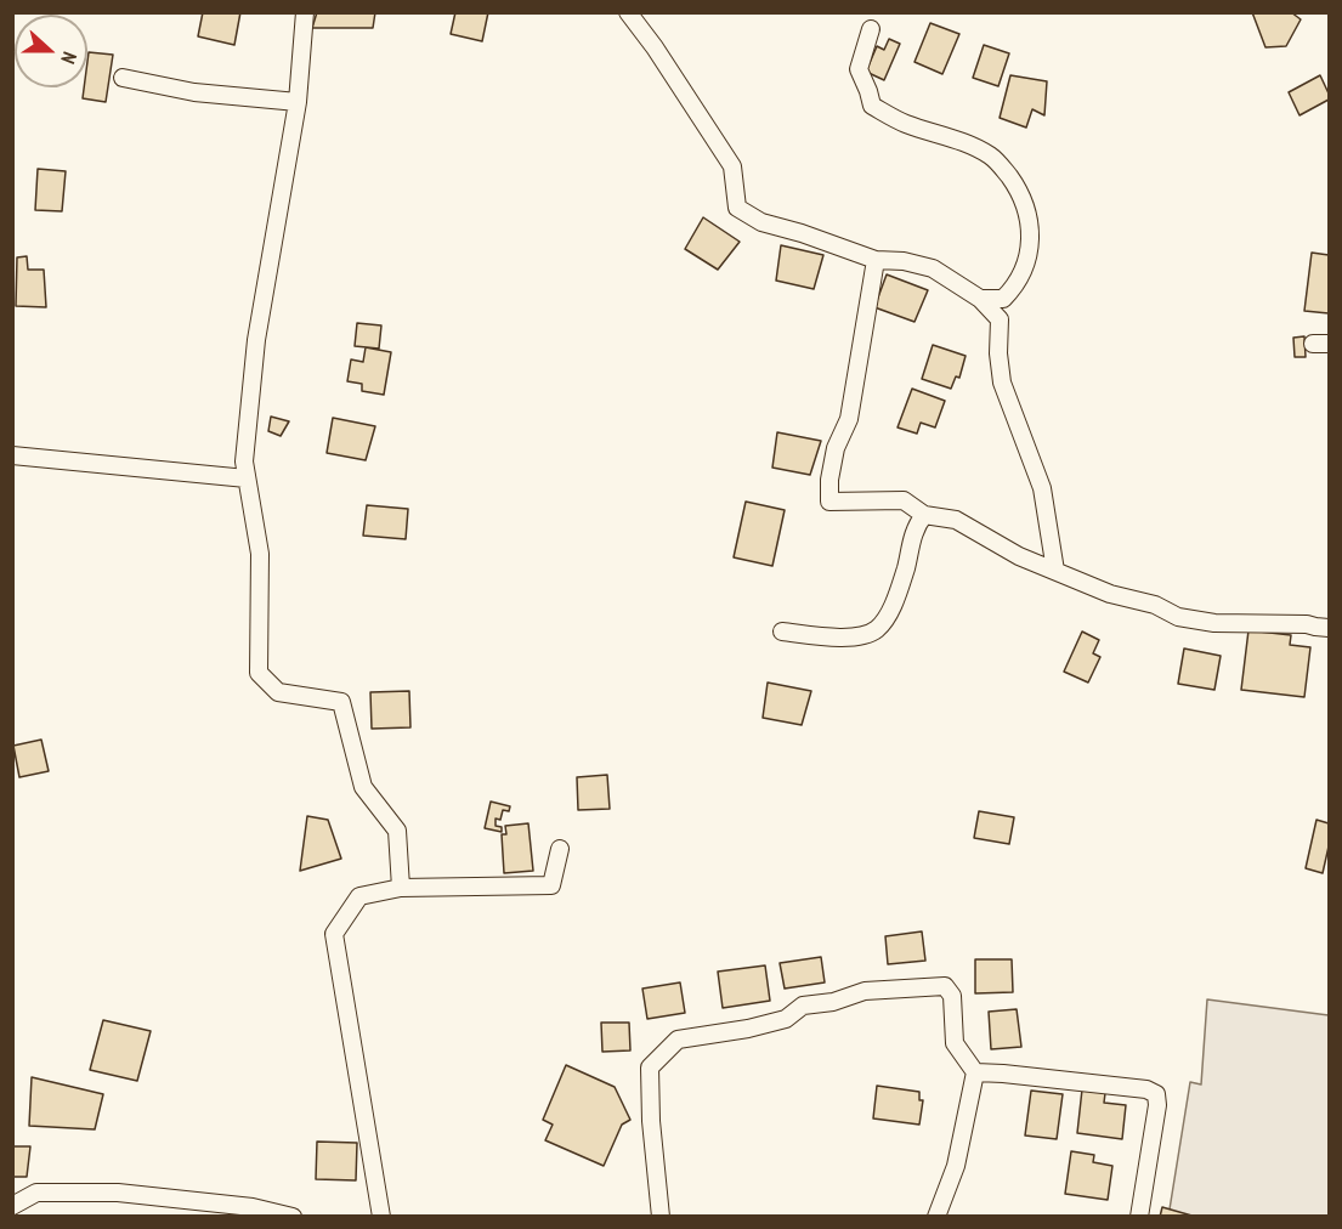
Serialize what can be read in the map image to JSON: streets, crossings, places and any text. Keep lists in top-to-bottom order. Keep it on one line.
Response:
{"north":"right"}
